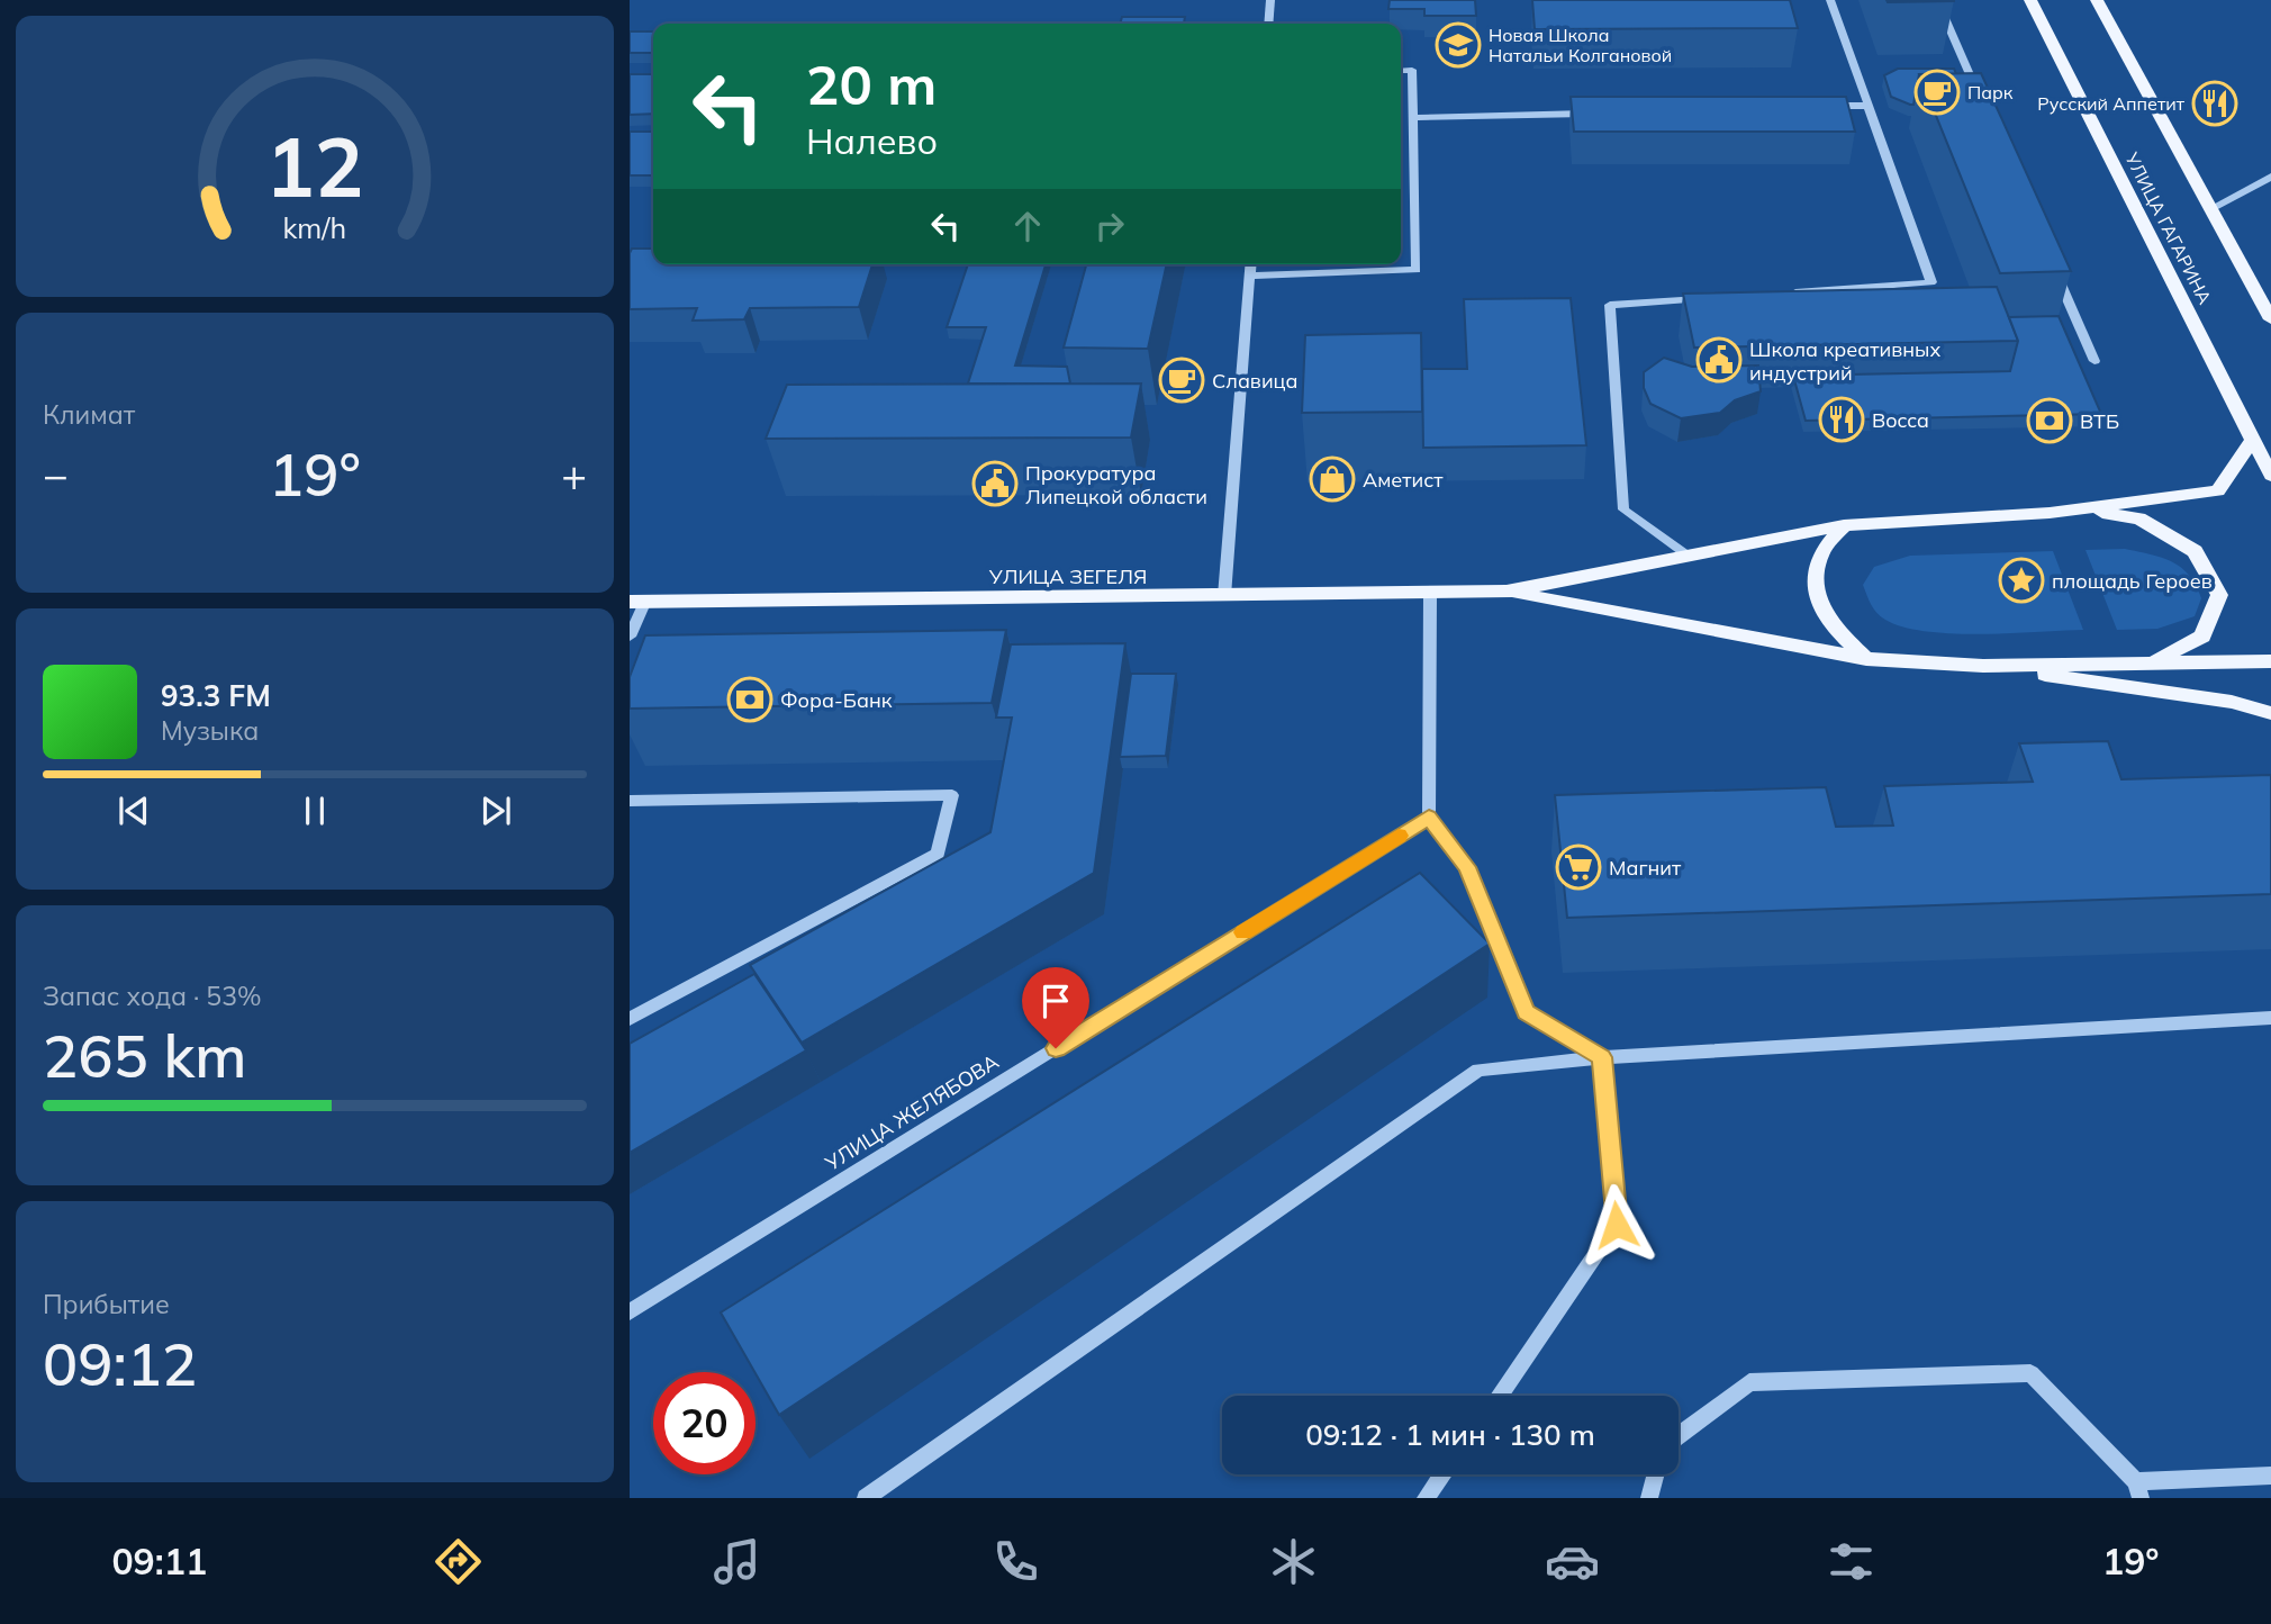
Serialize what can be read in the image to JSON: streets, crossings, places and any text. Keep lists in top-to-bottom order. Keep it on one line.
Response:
{"streets":{"main road":["УЛИЦА ГАГАРИНА","УЛИЦА ЗЕГЕЛЯ"],"street":["УЛИЦА ЖЕЛЯБОВА"]},"places":{"school or university":["Новая Школа Натальи Колгановой"],"cafe":["Парк","Славица"],"restaurant":["Русский Аппетит","Bocca"],"public building":["Школа креативных индустрий","Прокуратура Липецкой области"],"bank":["ВТБ","Фора-Банк"],"shop":["Аметист"],"place":["площадь Героев"],"supermarket":["Магнит"]},"page":{"turn":["20 m","Налево"],"tile":["Климат",["Запас хода · 53%","265 km"],["Прибытие","09:12"]],"heat":["−","19°","+"],"song":["93.3 FM","Музыка"],"limit":"20","trip":"09:12 · 1 мин · 130 m","tabs":["09:11","19°"],"gauge":["12","km/h"]}}
